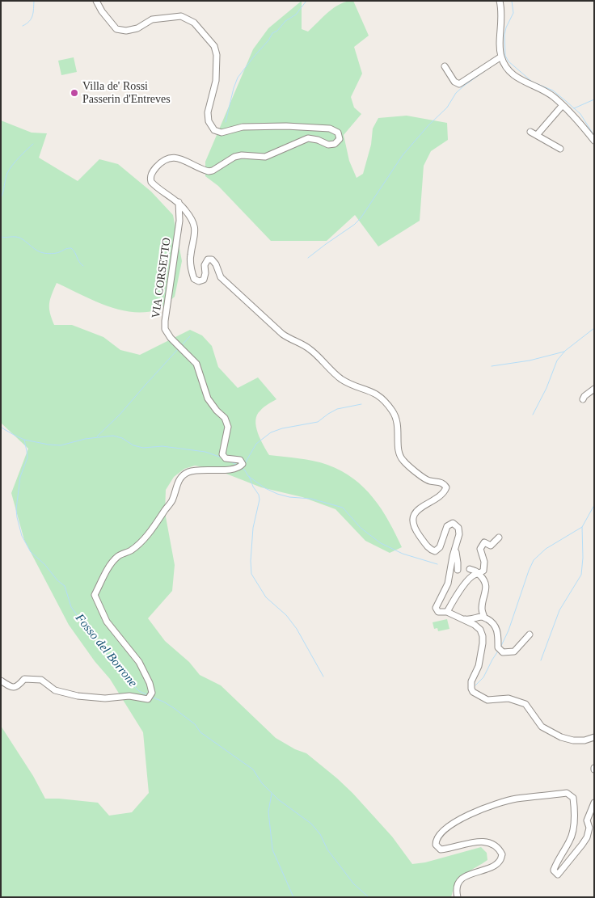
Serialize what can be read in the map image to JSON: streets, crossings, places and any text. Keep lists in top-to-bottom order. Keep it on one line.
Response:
{"streets":{"street":["VIA CORSETTO"]},"water":["Fosso del Borrone"],"places":["Villa de' Rossi Passerin d'Entreves"]}
